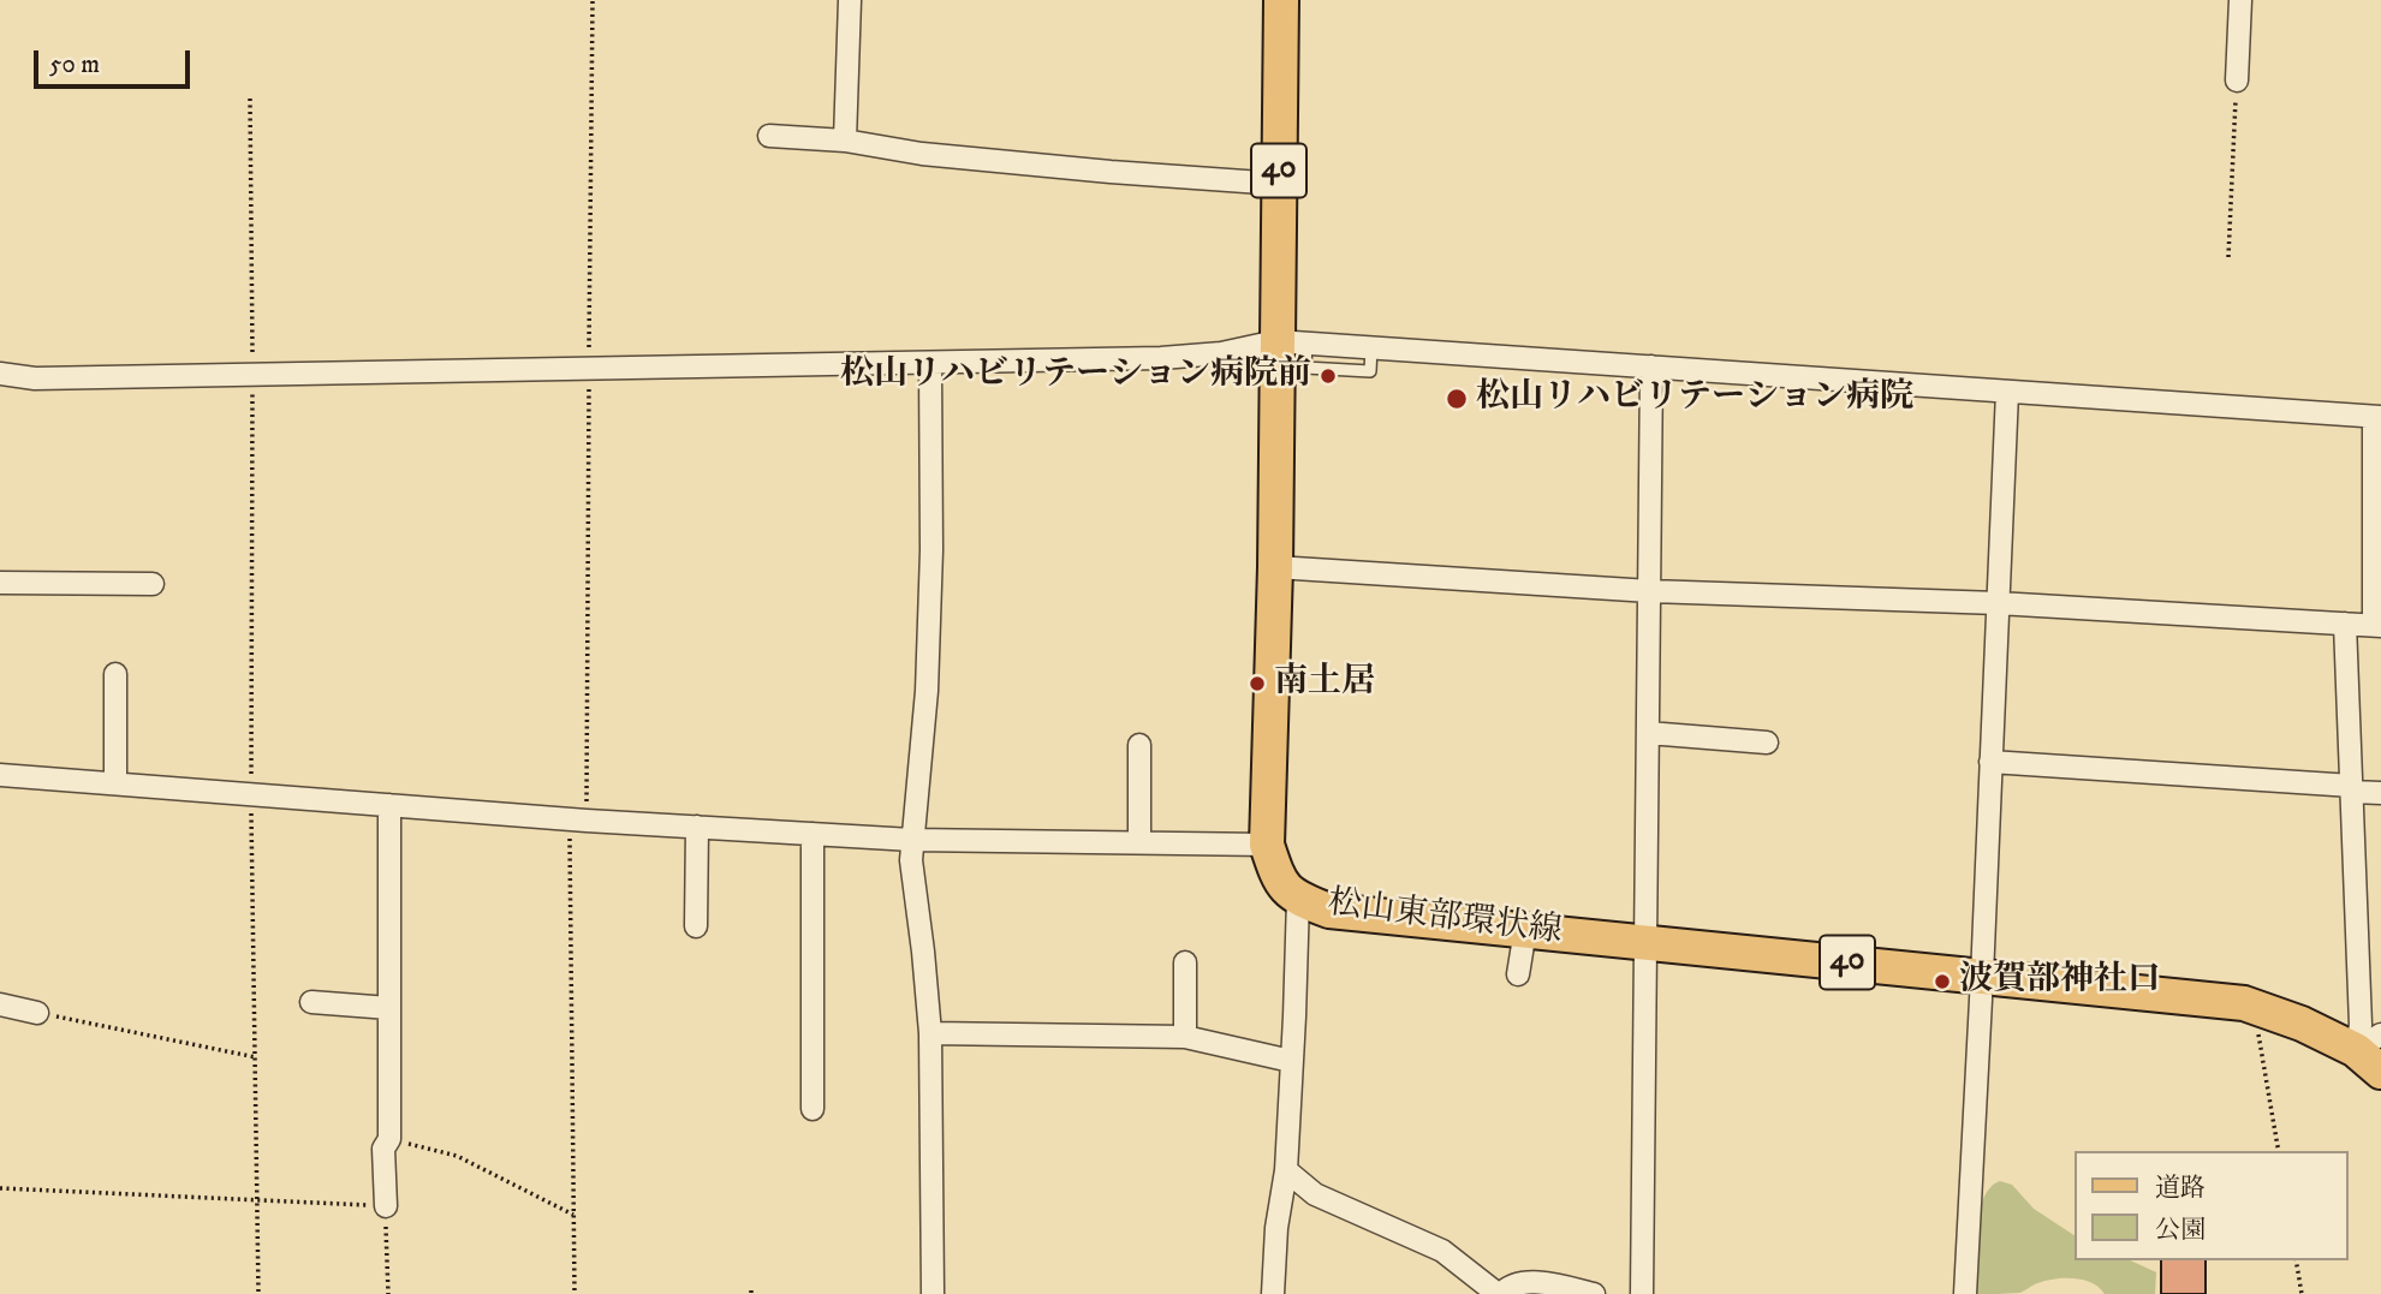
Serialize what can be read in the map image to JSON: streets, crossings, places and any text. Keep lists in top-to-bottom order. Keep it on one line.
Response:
{"streets":{"main road":["40","松山東部環状線"]},"places":["松山リハビリテーション病院前","松山リハビリテーション病院","南土居","波賀部神社口"],"legend":["道路","公園"],"scale_bar":"50 m"}
